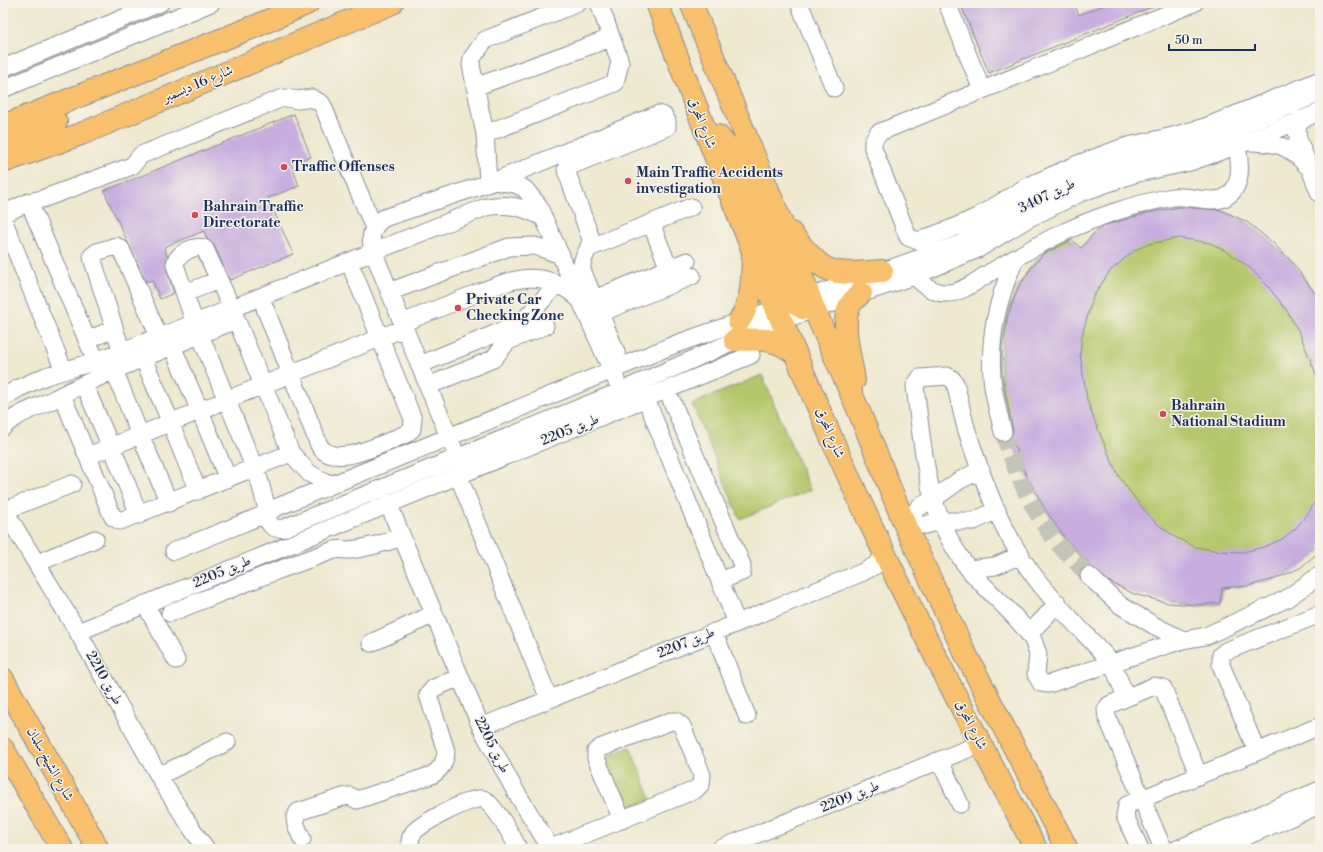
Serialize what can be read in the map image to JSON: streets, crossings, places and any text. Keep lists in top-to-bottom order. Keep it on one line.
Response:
{"streets":{"main road":["شارع 16 ديسمبر","شارع المحرق","شارع الشيخ سلمان"],"street":["طريق 3407","طريق 2205","طريق 2207","طريق 2210","طريق 2209"]},"crossings":[["شارع المحرق","طريق 3407"],["شارع المحرق","طريق 2207"],["شارع المحرق","طريق 2209"],["طريق 2205","طريق 2207"],["طريق 2205","طريق 2210"]],"places":["Traffic Offenses","Main Traffic Accidents investigation","Bahrain Traffic Directorate","Private Car Checking Zone","Bahrain National Stadium"],"scale_bar":"50 m"}
